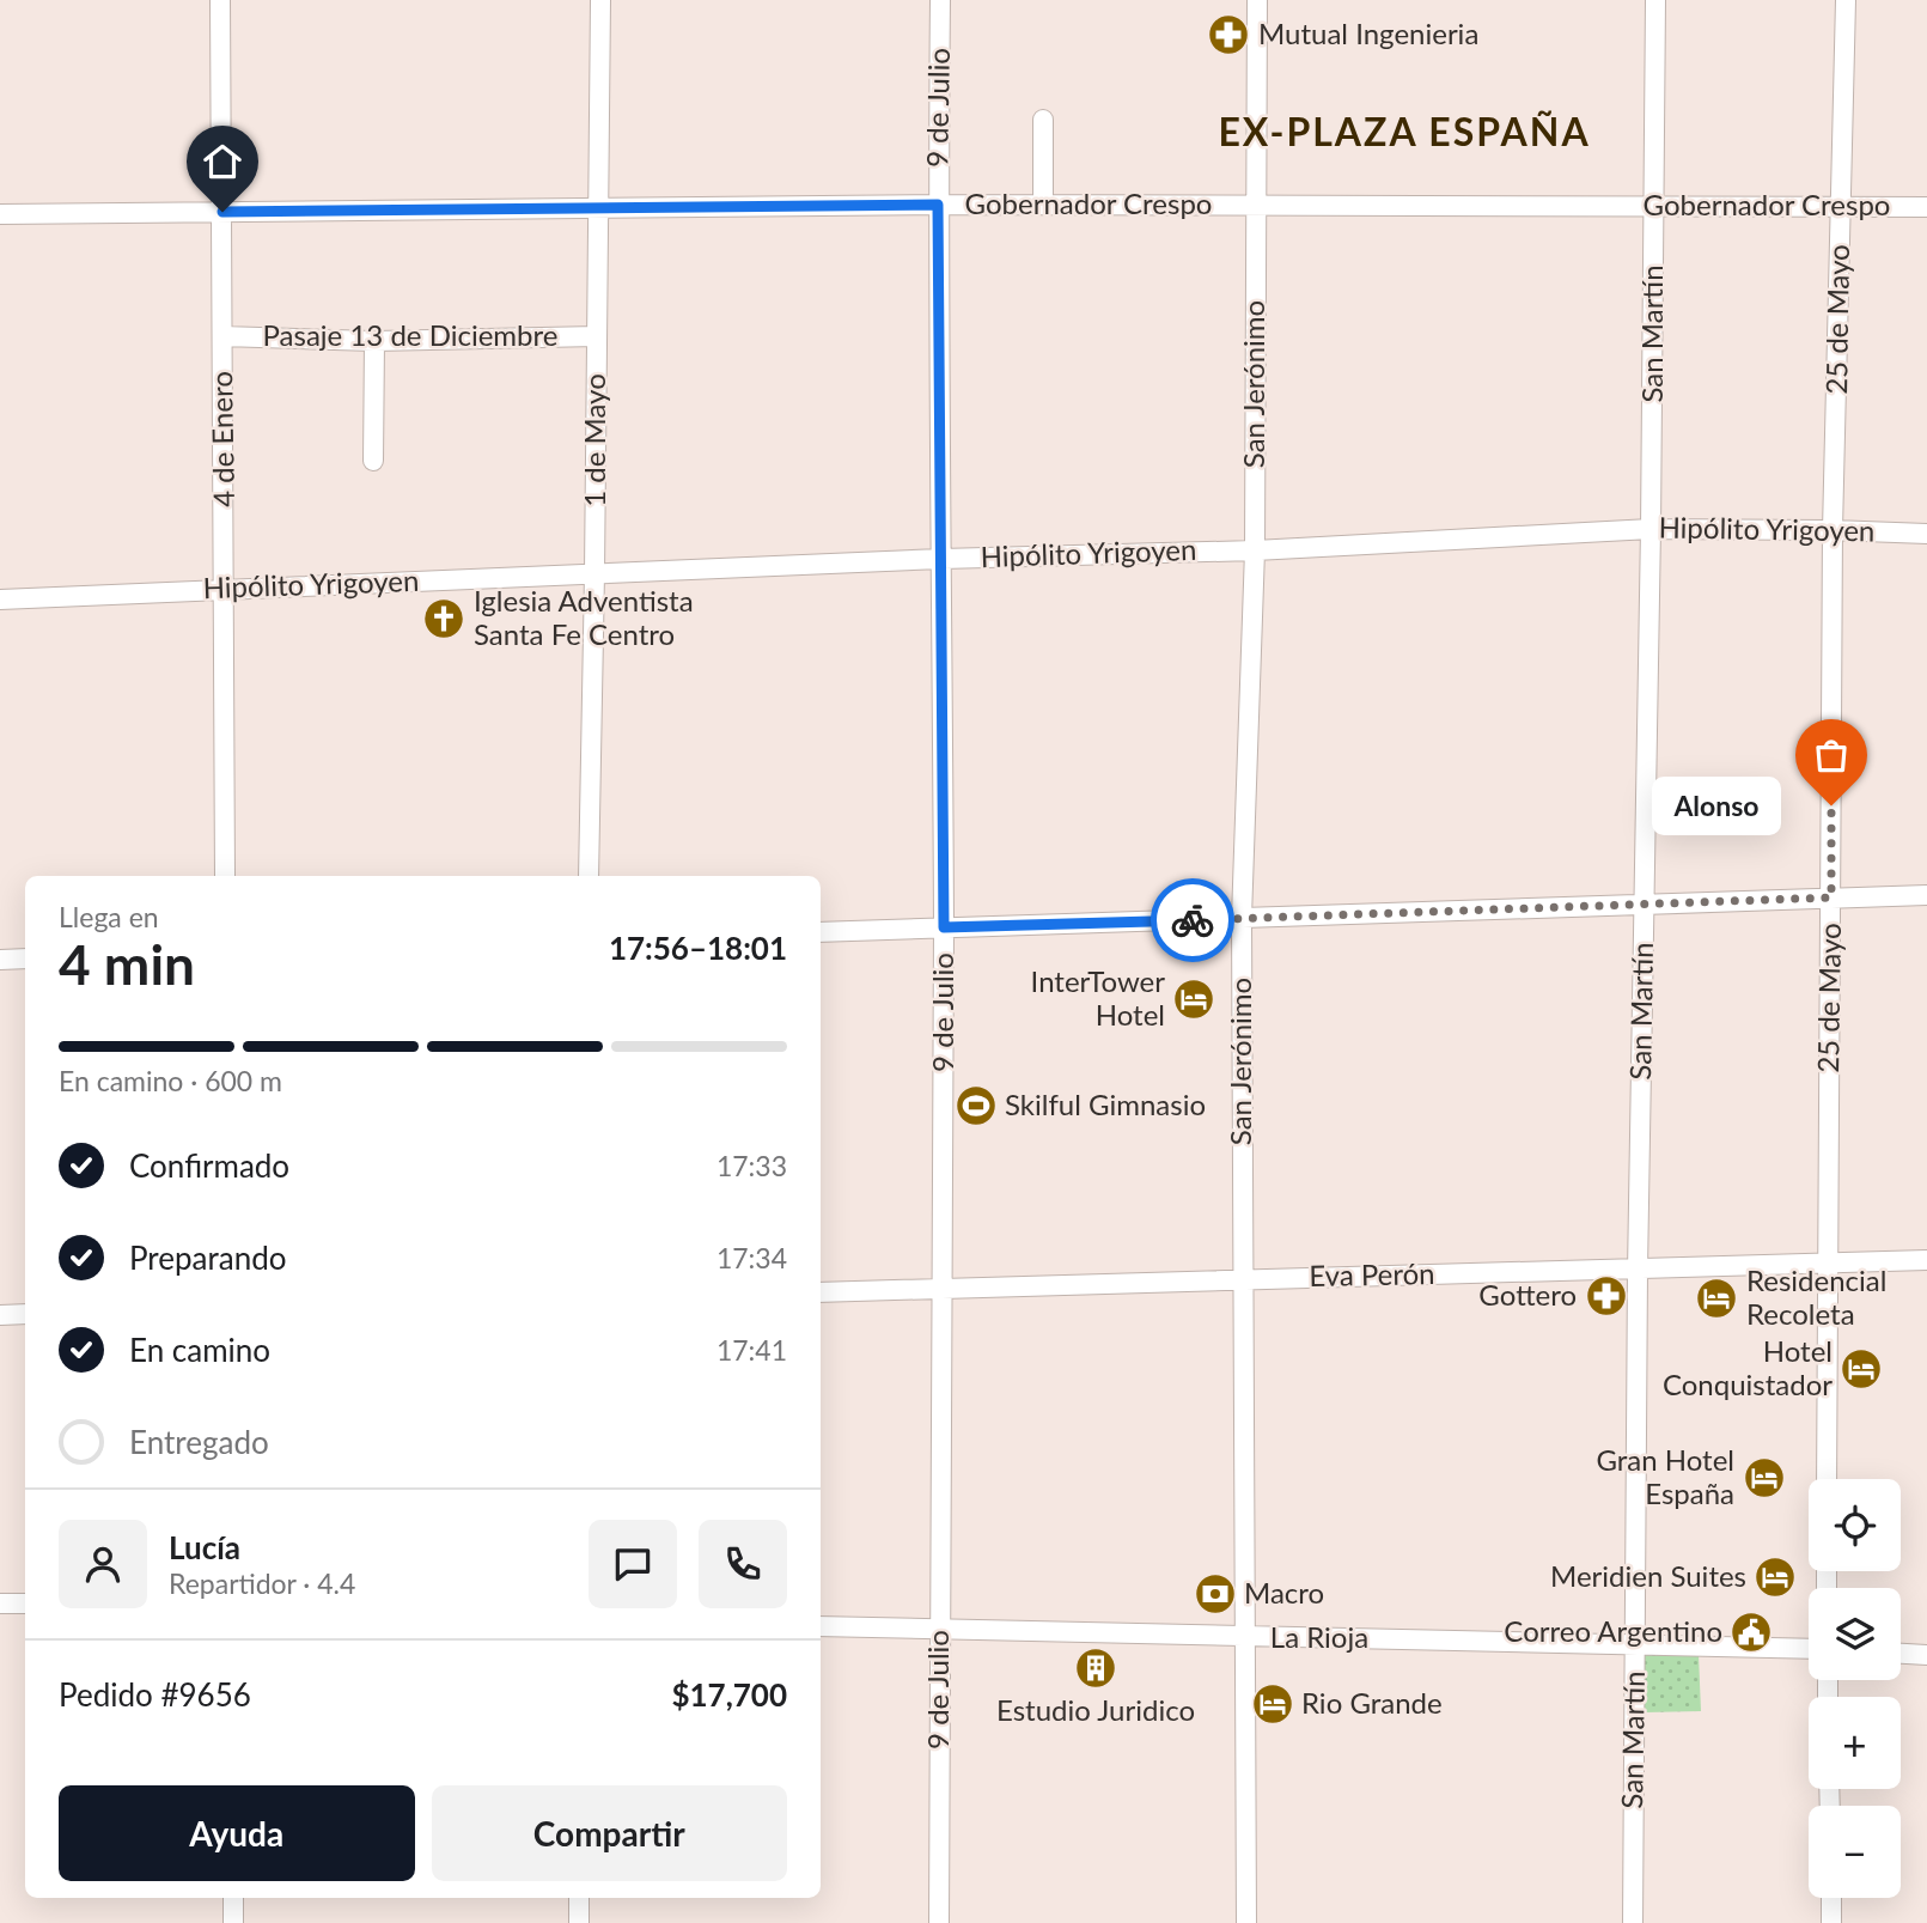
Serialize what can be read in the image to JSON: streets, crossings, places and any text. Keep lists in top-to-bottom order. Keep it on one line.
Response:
{"streets":{"street":["9 de Julio","Gobernador Crespo","25 de Mayo","San Martín","Pasaje 13 de Diciembre","San Jerónimo","4 de Enero","1 de Mayo","Hipólito Yrigoyen","Eva Perón","La Rioja"]},"crossings":[["9 de Julio","Gobernador Crespo"],["9 de Julio","Hipólito Yrigoyen"],["9 de Julio","Eva Perón"],["9 de Julio","La Rioja"],["Gobernador Crespo","25 de Mayo"],["Gobernador Crespo","San Martín"],["Gobernador Crespo","San Jerónimo"],["Gobernador Crespo","4 de Enero"],["Gobernador Crespo","1 de Mayo"],["25 de Mayo","Hipólito Yrigoyen"],["25 de Mayo","Eva Perón"],["San Martín","Hipólito Yrigoyen"],["San Martín","Eva Perón"],["San Martín","La Rioja"],["Pasaje 13 de Diciembre","4 de Enero"],["Pasaje 13 de Diciembre","1 de Mayo"],["San Jerónimo","Hipólito Yrigoyen"],["San Jerónimo","Eva Perón"],["San Jerónimo","La Rioja"],["4 de Enero","Hipólito Yrigoyen"],["1 de Mayo","Hipólito Yrigoyen"]],"districts":["EX-PLAZA ESPAÑA"],"places":{"pharmacy":["Mutual Ingenieria","Gottero"],"church":["Iglesia Adventista Santa Fe Centro"],"other":["Alonso"],"hotel":["InterTower Hotel","Residencial Recoleta","Hotel Conquistador","Gran Hotel España","Meridien Suites","Rio Grande"],"sports":["Skilful Gimnasio"],"bank":["Macro"],"public building":["Correo Argentino"],"building":["Estudio Juridico"]},"page":{"bubble":"Alonso","heading":["4 min","Llega en","17:56–18:01"],"panel":["Lucía","Repartidor · 4.4","Pedido #9656","$17,700"],"bar":"En camino · 600 m","list":[["Confirmado","17:33"],["Preparando","17:34"],["En camino","17:41"],"Entregado"],"map_buttons":["+","−"],"buttons":["Ayuda","Compartir"]}}
